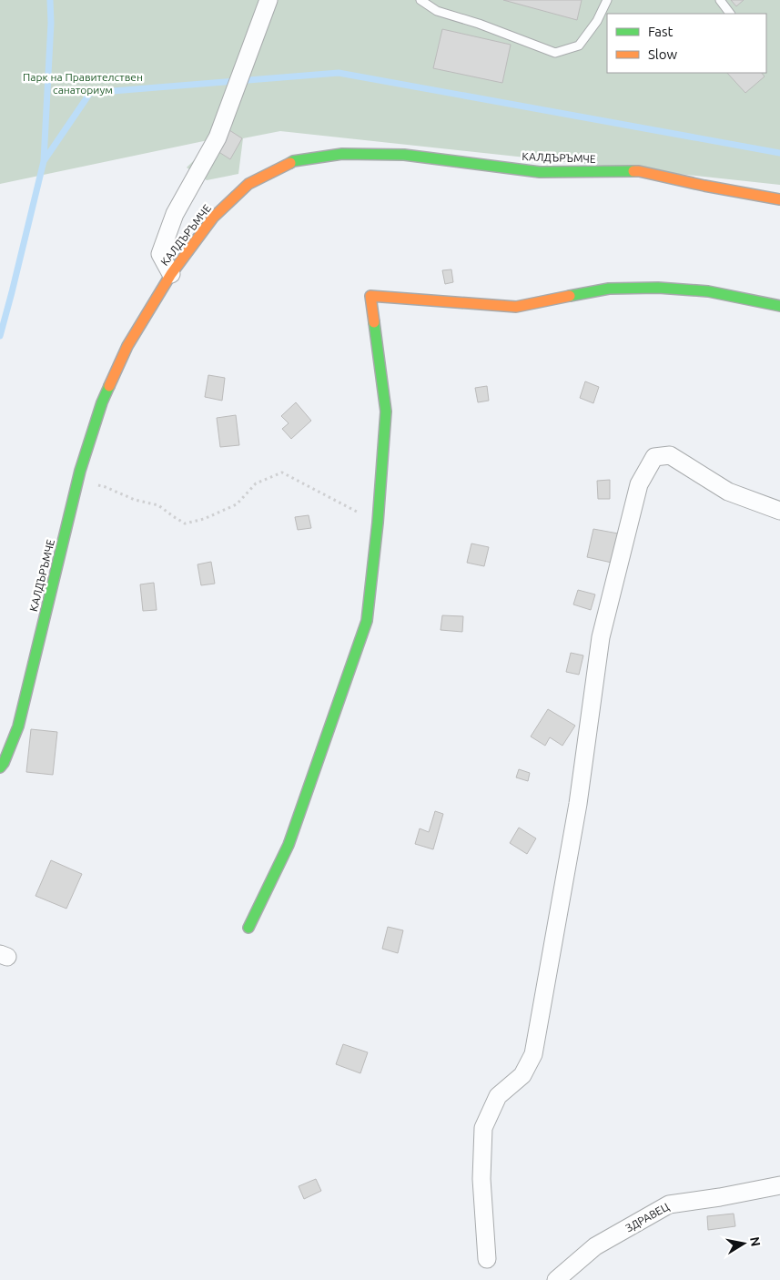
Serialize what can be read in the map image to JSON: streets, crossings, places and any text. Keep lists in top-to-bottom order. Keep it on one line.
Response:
{"streets":{"street":["КАЛДЪРЪМЧЕ","ЗДРАВЕЦ"]},"parks":["Парк на Правителствен санаториум"],"legend":["Fast","Slow"],"north":"right"}
